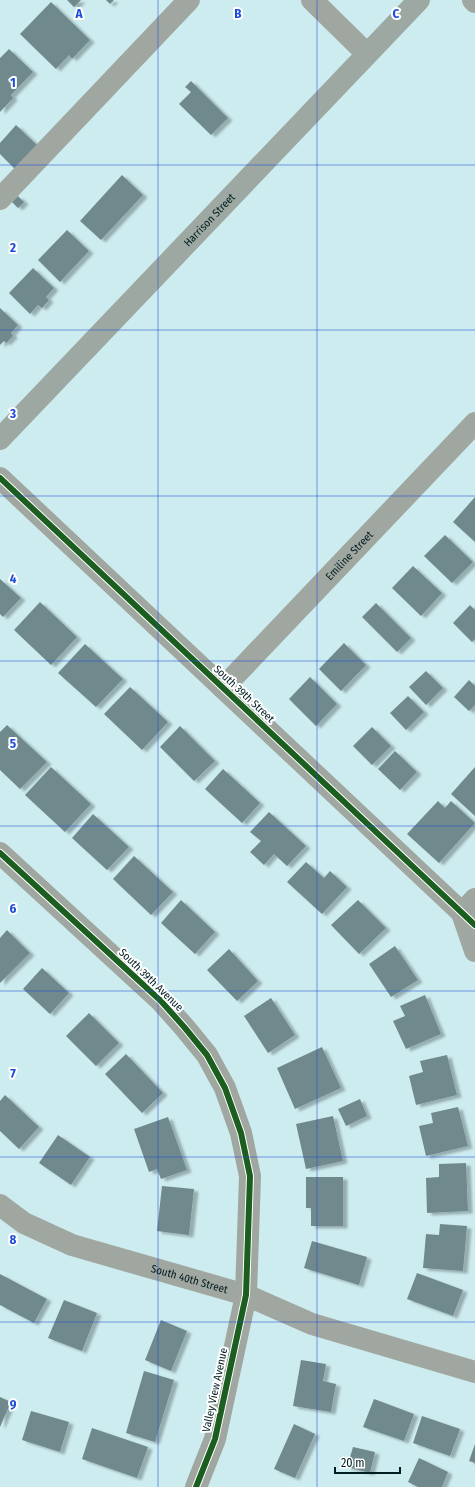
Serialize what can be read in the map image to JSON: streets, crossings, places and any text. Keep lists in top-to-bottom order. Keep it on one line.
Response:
{"streets":{"main road":["Harrison Street"],"street":["Emiline Street","South 39th Street","South 39th Avenue","South 40th Street","Valley View Avenue"]},"crossings":[["Emiline Street","South 39th Street"],["South 39th Avenue","South 40th Street"],["South 39th Avenue","Valley View Avenue"],["South 40th Street","Valley View Avenue"]],"scale_bar":"20 m","grid":{"columns":["A","B","C"],"rows":["1","2","3","4","5","6","7","8","9"]}}
